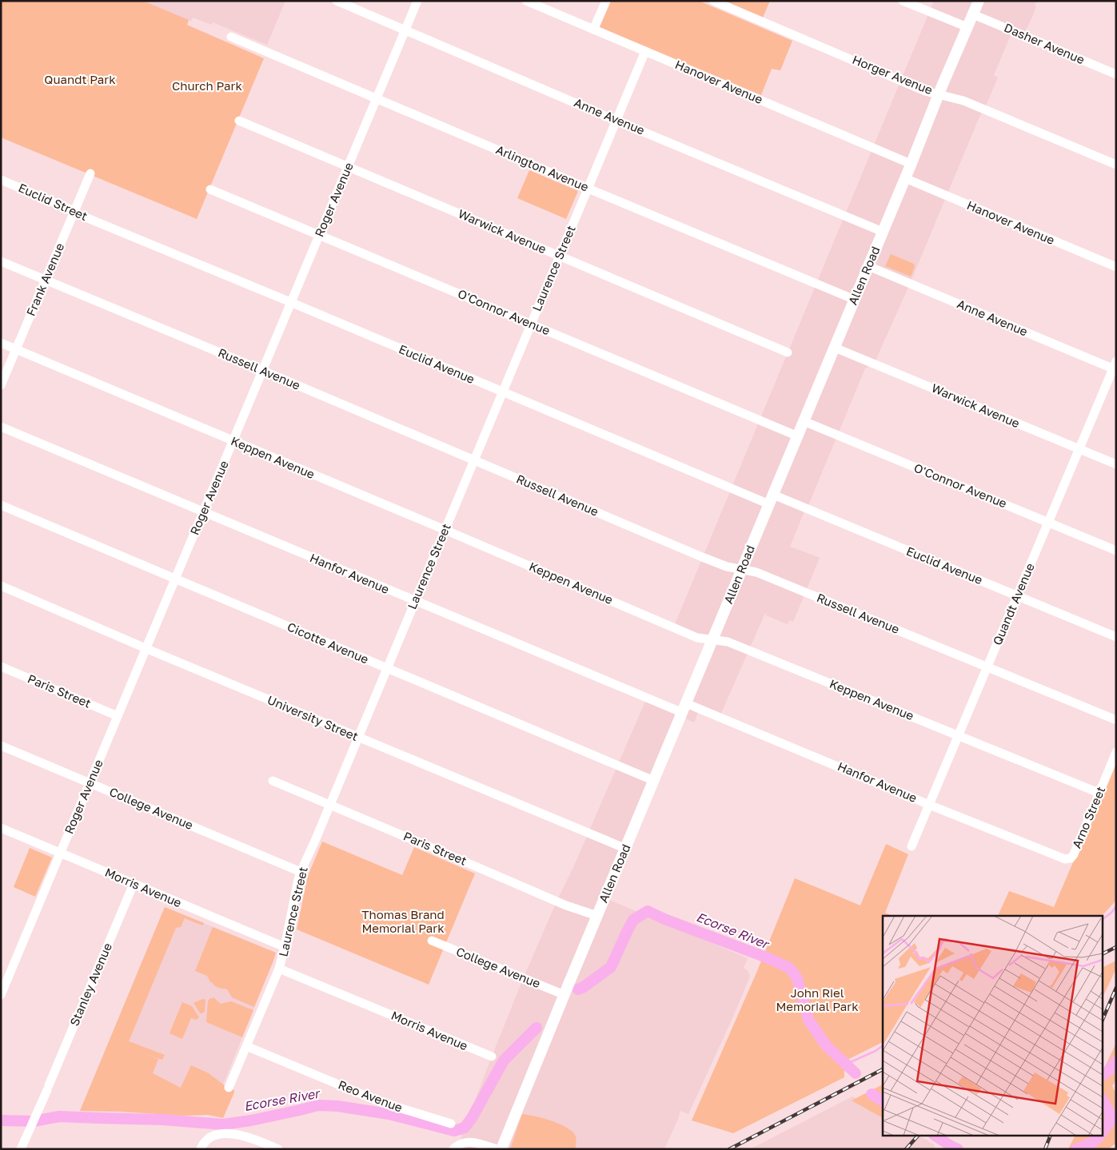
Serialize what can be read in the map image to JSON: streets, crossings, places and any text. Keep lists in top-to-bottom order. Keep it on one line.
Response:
{"streets":{"main road":["Allen Road"],"street":["Dasher Avenue","Horger Avenue","Hanover Avenue","Anne Avenue","Arlington Avenue","Roger Avenue","Euclid Street","Warwick Avenue","Laurence Street","Frank Avenue","O'Connor Avenue","Euclid Avenue","Russell Avenue","Keppen Avenue","Hanfor Avenue","Quandt Avenue","Cicotte Avenue","Paris Street","University Street","College Avenue","Arno Street","Morris Avenue","Stanley Avenue","Reo Avenue"]},"crossings":[["Dasher Avenue","Allen Road"],["Horger Avenue","Allen Road"],["Hanover Avenue","Laurence Street"],["Hanover Avenue","Allen Road"],["Anne Avenue","Roger Avenue"],["Anne Avenue","Laurence Street"],["Anne Avenue","Allen Road"],["Anne Avenue","Quandt Avenue"],["Arlington Avenue","Roger Avenue"],["Arlington Avenue","Laurence Street"],["Arlington Avenue","Allen Road"],["Roger Avenue","Warwick Avenue"],["Roger Avenue","O'Connor Avenue"],["Roger Avenue","Euclid Avenue"],["Roger Avenue","Russell Avenue"],["Roger Avenue","Keppen Avenue"],["Roger Avenue","Hanfor Avenue"],["Roger Avenue","Cicotte Avenue"],["Roger Avenue","Paris Street"],["Roger Avenue","University Street"],["Roger Avenue","College Avenue"],["Roger Avenue","Morris Avenue"],["Euclid Street","Frank Avenue"],["Euclid Street","Euclid Avenue"],["Warwick Avenue","Laurence Street"],["Warwick Avenue","Allen Road"],["Warwick Avenue","Quandt Avenue"],["Laurence Street","O'Connor Avenue"],["Laurence Street","Euclid Avenue"],["Laurence Street","Russell Avenue"],["Laurence Street","Keppen Avenue"],["Laurence Street","Hanfor Avenue"],["Laurence Street","Cicotte Avenue"],["Laurence Street","Paris Street"],["Laurence Street","University Street"],["Laurence Street","College Avenue"],["Laurence Street","Morris Avenue"],["Laurence Street","Reo Avenue"],["Allen Road","O'Connor Avenue"],["Allen Road","Euclid Avenue"],["Allen Road","Russell Avenue"],["Allen Road","Keppen Avenue"],["Allen Road","Hanfor Avenue"],["Allen Road","Cicotte Avenue"],["Allen Road","Paris Street"],["Allen Road","University Street"],["Allen Road","College Avenue"],["Frank Avenue","Russell Avenue"],["Frank Avenue","Keppen Avenue"],["O'Connor Avenue","Quandt Avenue"],["Euclid Avenue","Quandt Avenue"],["Russell Avenue","Quandt Avenue"],["Keppen Avenue","Quandt Avenue"],["Keppen Avenue","Arno Street"],["Hanfor Avenue","Quandt Avenue"],["Hanfor Avenue","Arno Street"],["Morris Avenue","Stanley Avenue"]],"water":["Ecorse River"],"parks":["Quandt Park","Church Park","Thomas Brand Memorial Park","John Riel Memorial Park"]}
